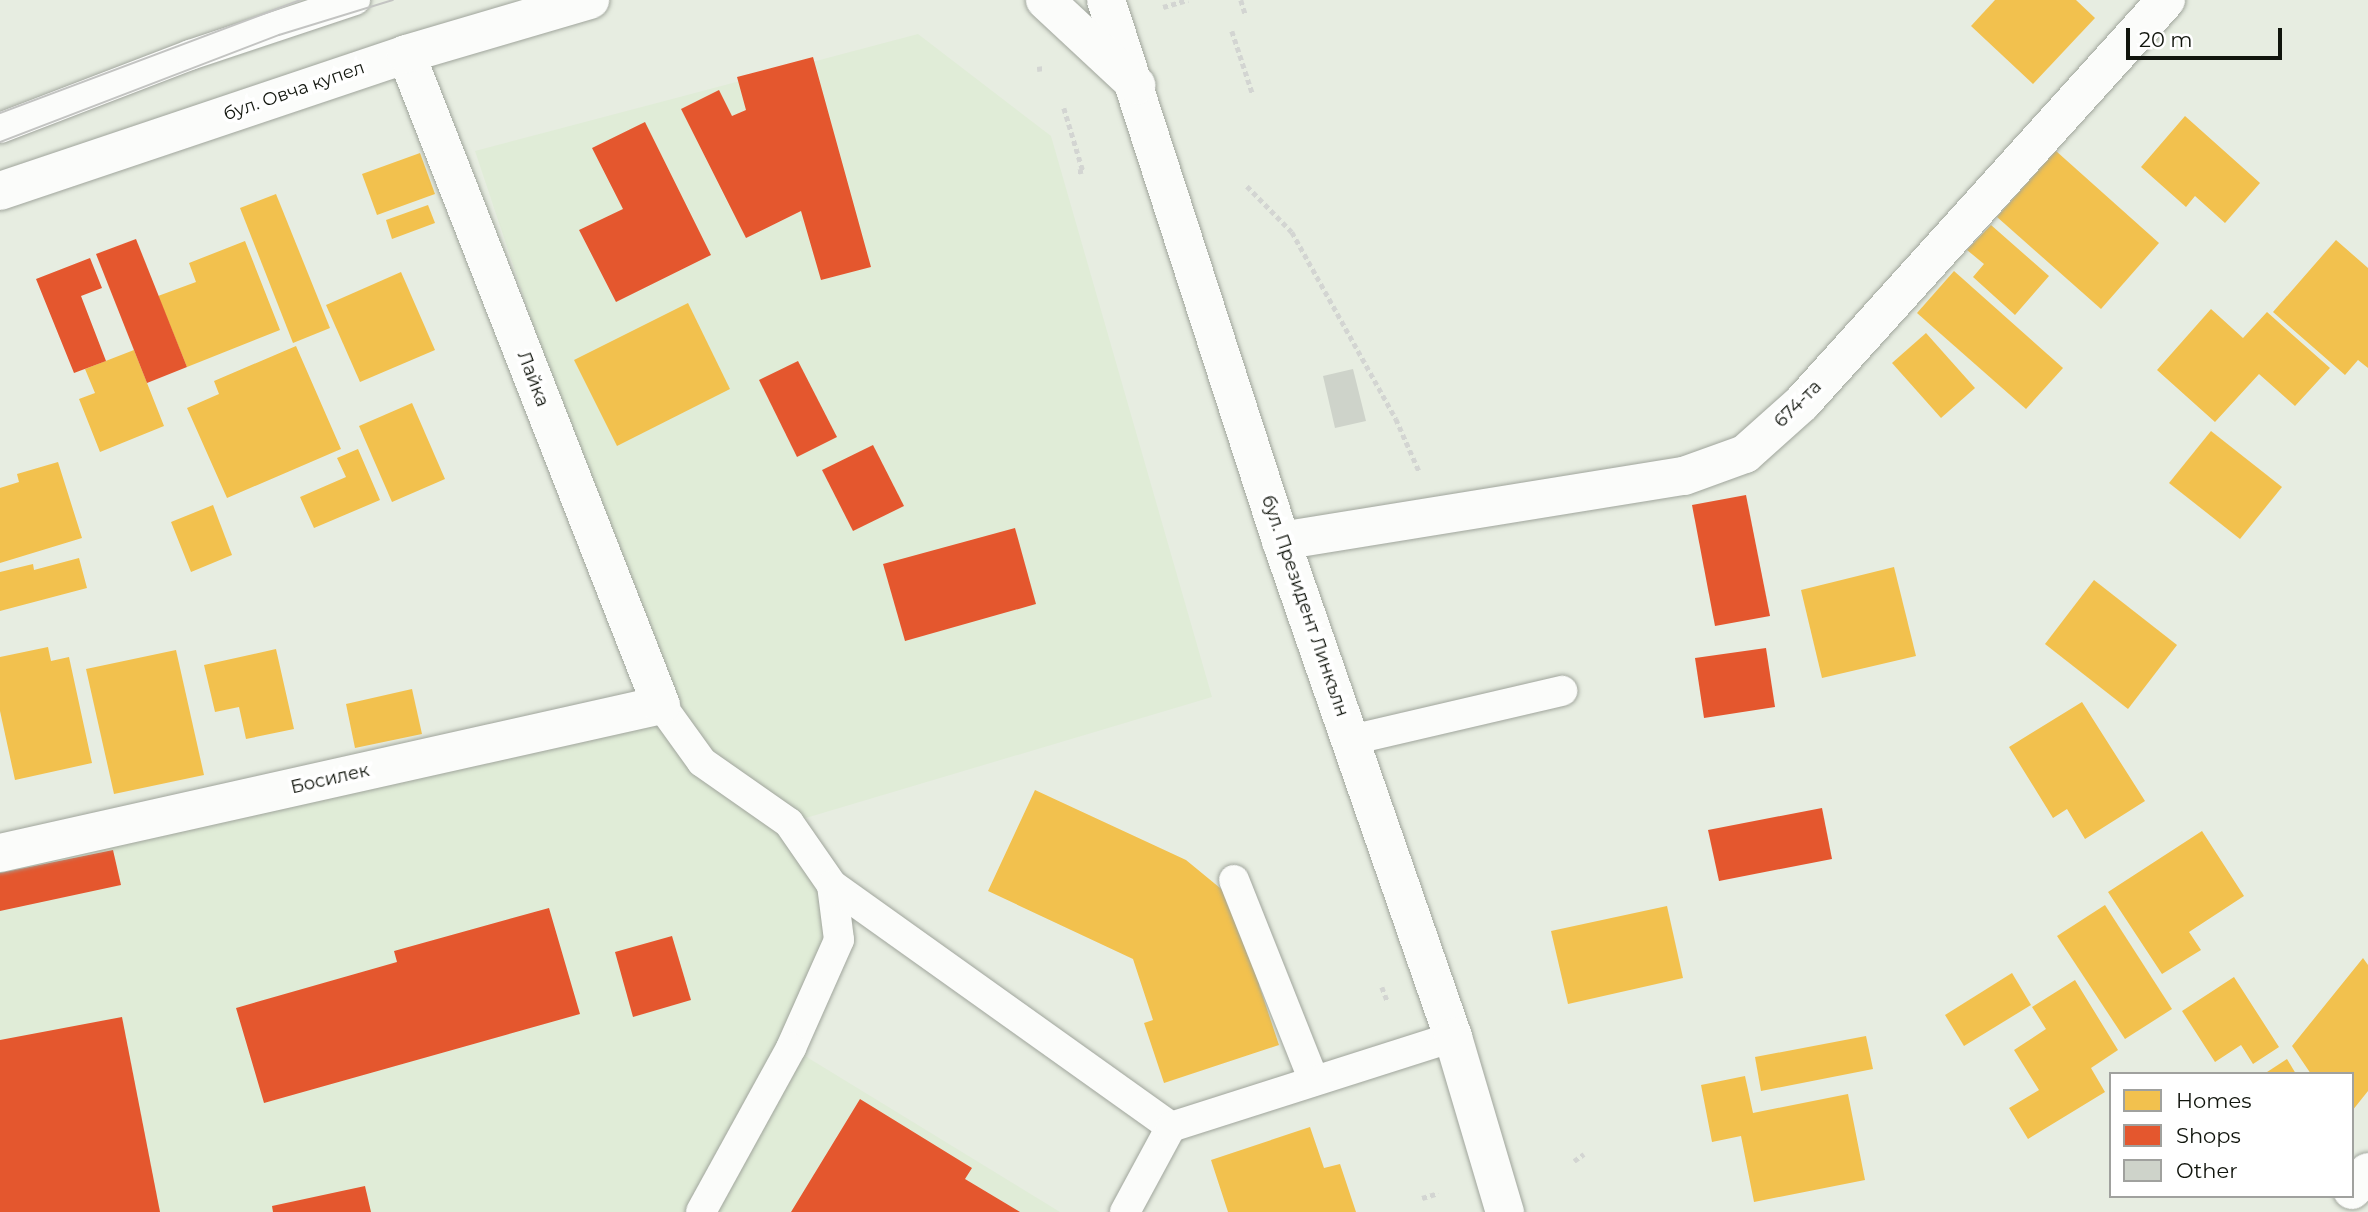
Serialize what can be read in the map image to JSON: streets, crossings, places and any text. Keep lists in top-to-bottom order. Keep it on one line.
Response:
{"streets":{"street":["бул. Овча купел","Лайка","674-та","бул. Президент Линкълн","Босилек"]},"crossings":[["бул. Овча купел","Лайка"],["Лайка","Босилек"],["674-та","бул. Президент Линкълн"]],"legend":["Homes","Shops","Other"],"scale_bar":"20 m"}
